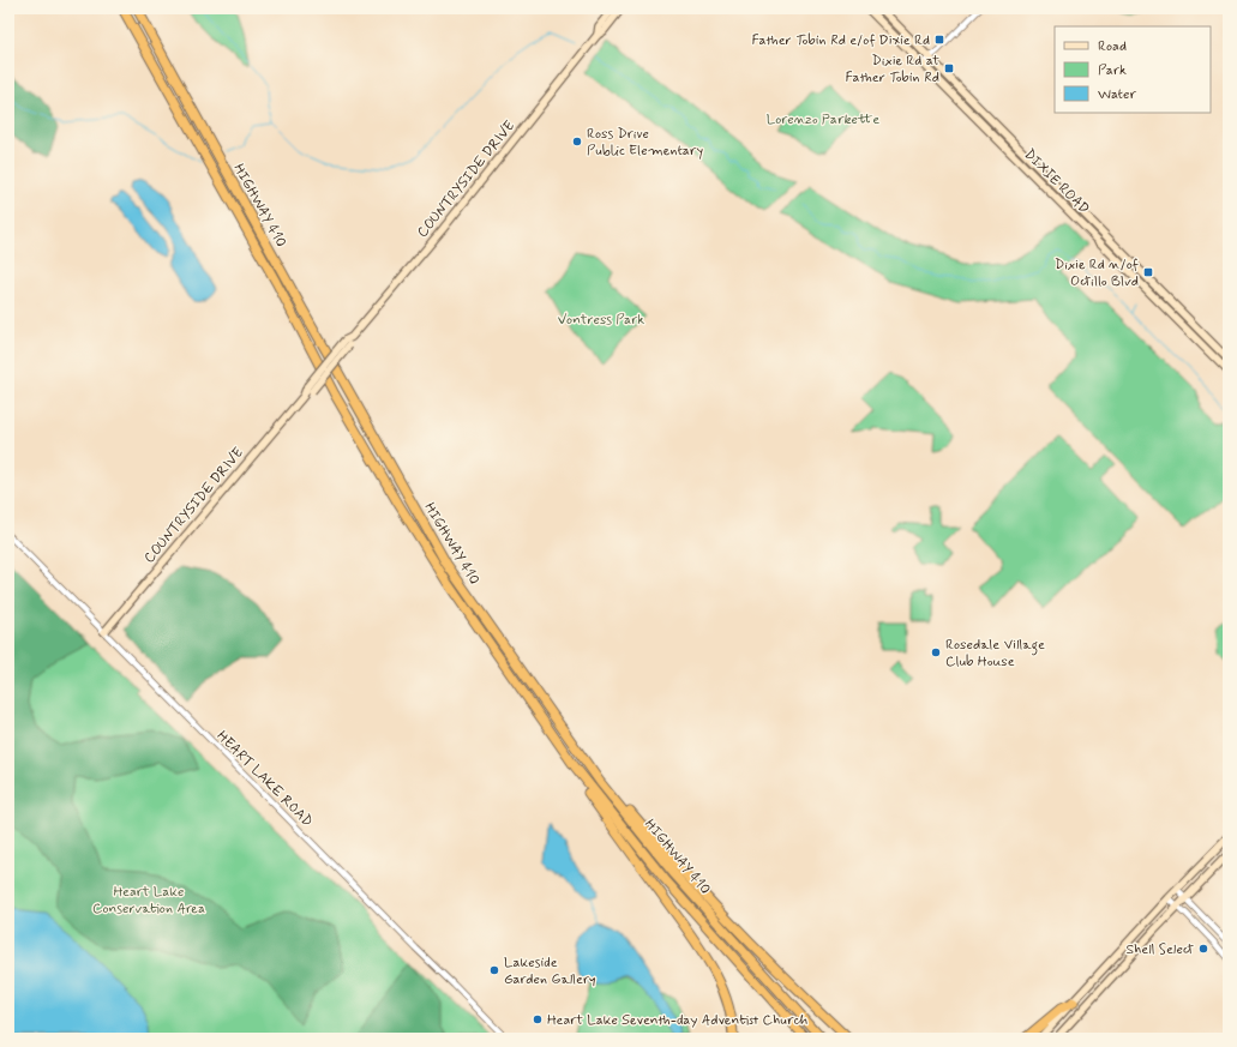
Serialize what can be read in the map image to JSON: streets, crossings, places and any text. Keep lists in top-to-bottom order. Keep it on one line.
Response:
{"streets":{"highway":["HIGHWAY 410"],"main road":["COUNTRYSIDE DRIVE","DIXIE ROAD"],"street":["HEART LAKE ROAD"]},"crossings":[["COUNTRYSIDE DRIVE","HEART LAKE ROAD"]],"parks":["Lorenzo Parkette","Vontress Park","Heart Lake Conservation Area"],"places":{"transit":["Father Tobin Rd e/of Dixie Rd","Dixie Rd at Father Tobin Rd","Dixie Rd n/of Octillo Blvd"],"other":["Ross Drive Public Elementary","Rosedale Village Club House","Shell Select","Lakeside Garden Gallery","Heart Lake Seventh-day Adventist Church"]},"legend":["Road","Park","Water"]}
